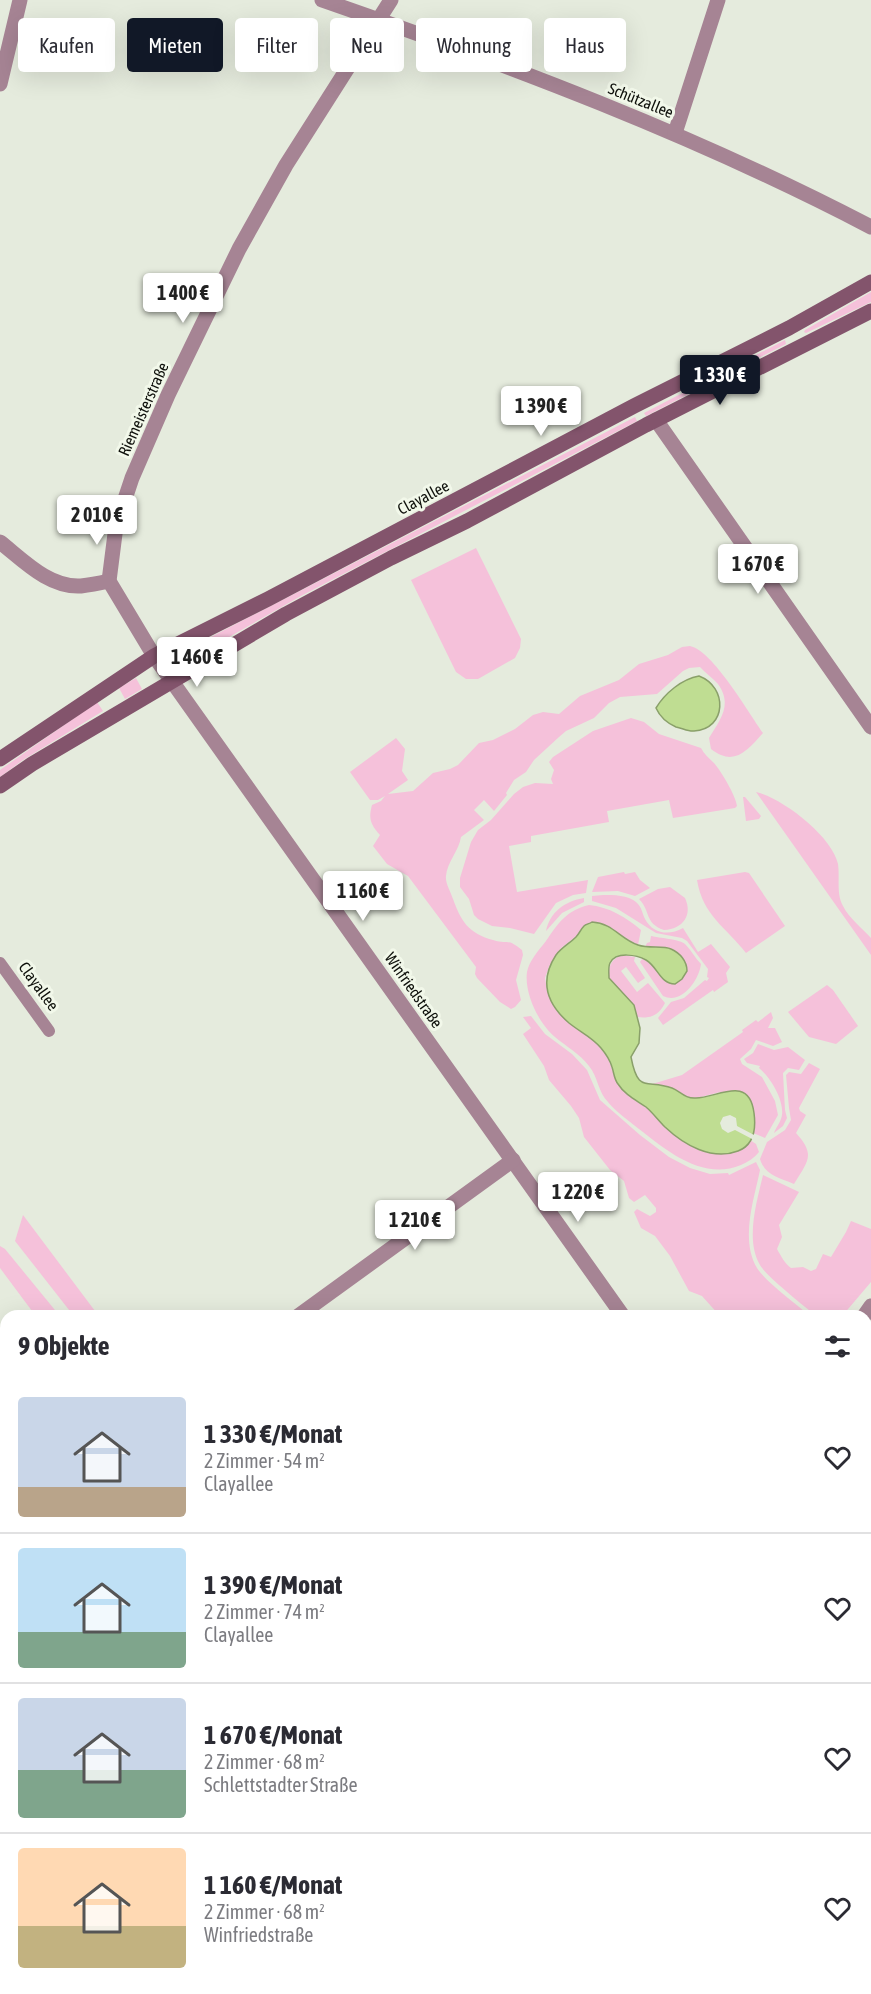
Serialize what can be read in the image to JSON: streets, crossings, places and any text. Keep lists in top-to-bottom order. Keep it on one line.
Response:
{"streets":{"main road":["Clayallee"],"street":["Schützallee","Riemeisterstraße","Winfriedstraße"]},"crossings":[["Clayallee","Winfriedstraße"]],"page":{"chip":["Kaufen","Mieten","Filter","Neu","Wohnung","Haus"],"price":["1 400 €","1 330 €","1 390 €","2 010 €","1 670 €","1 460 €","1 160 €","1 220 €","1 210 €"],"heading":"9 Objekte","list":[{"name":"1 330 €/Monat","note":"2 Zimmer · 54 m² · Clayallee"},{"name":"1 390 €/Monat","note":"2 Zimmer · 74 m² · Clayallee"},{"name":"1 670 €/Monat","note":"2 Zimmer · 68 m² · Schlettstadter Straße"},{"name":"1 160 €/Monat","note":"2 Zimmer · 68 m² · Winfriedstraße"}]}}
